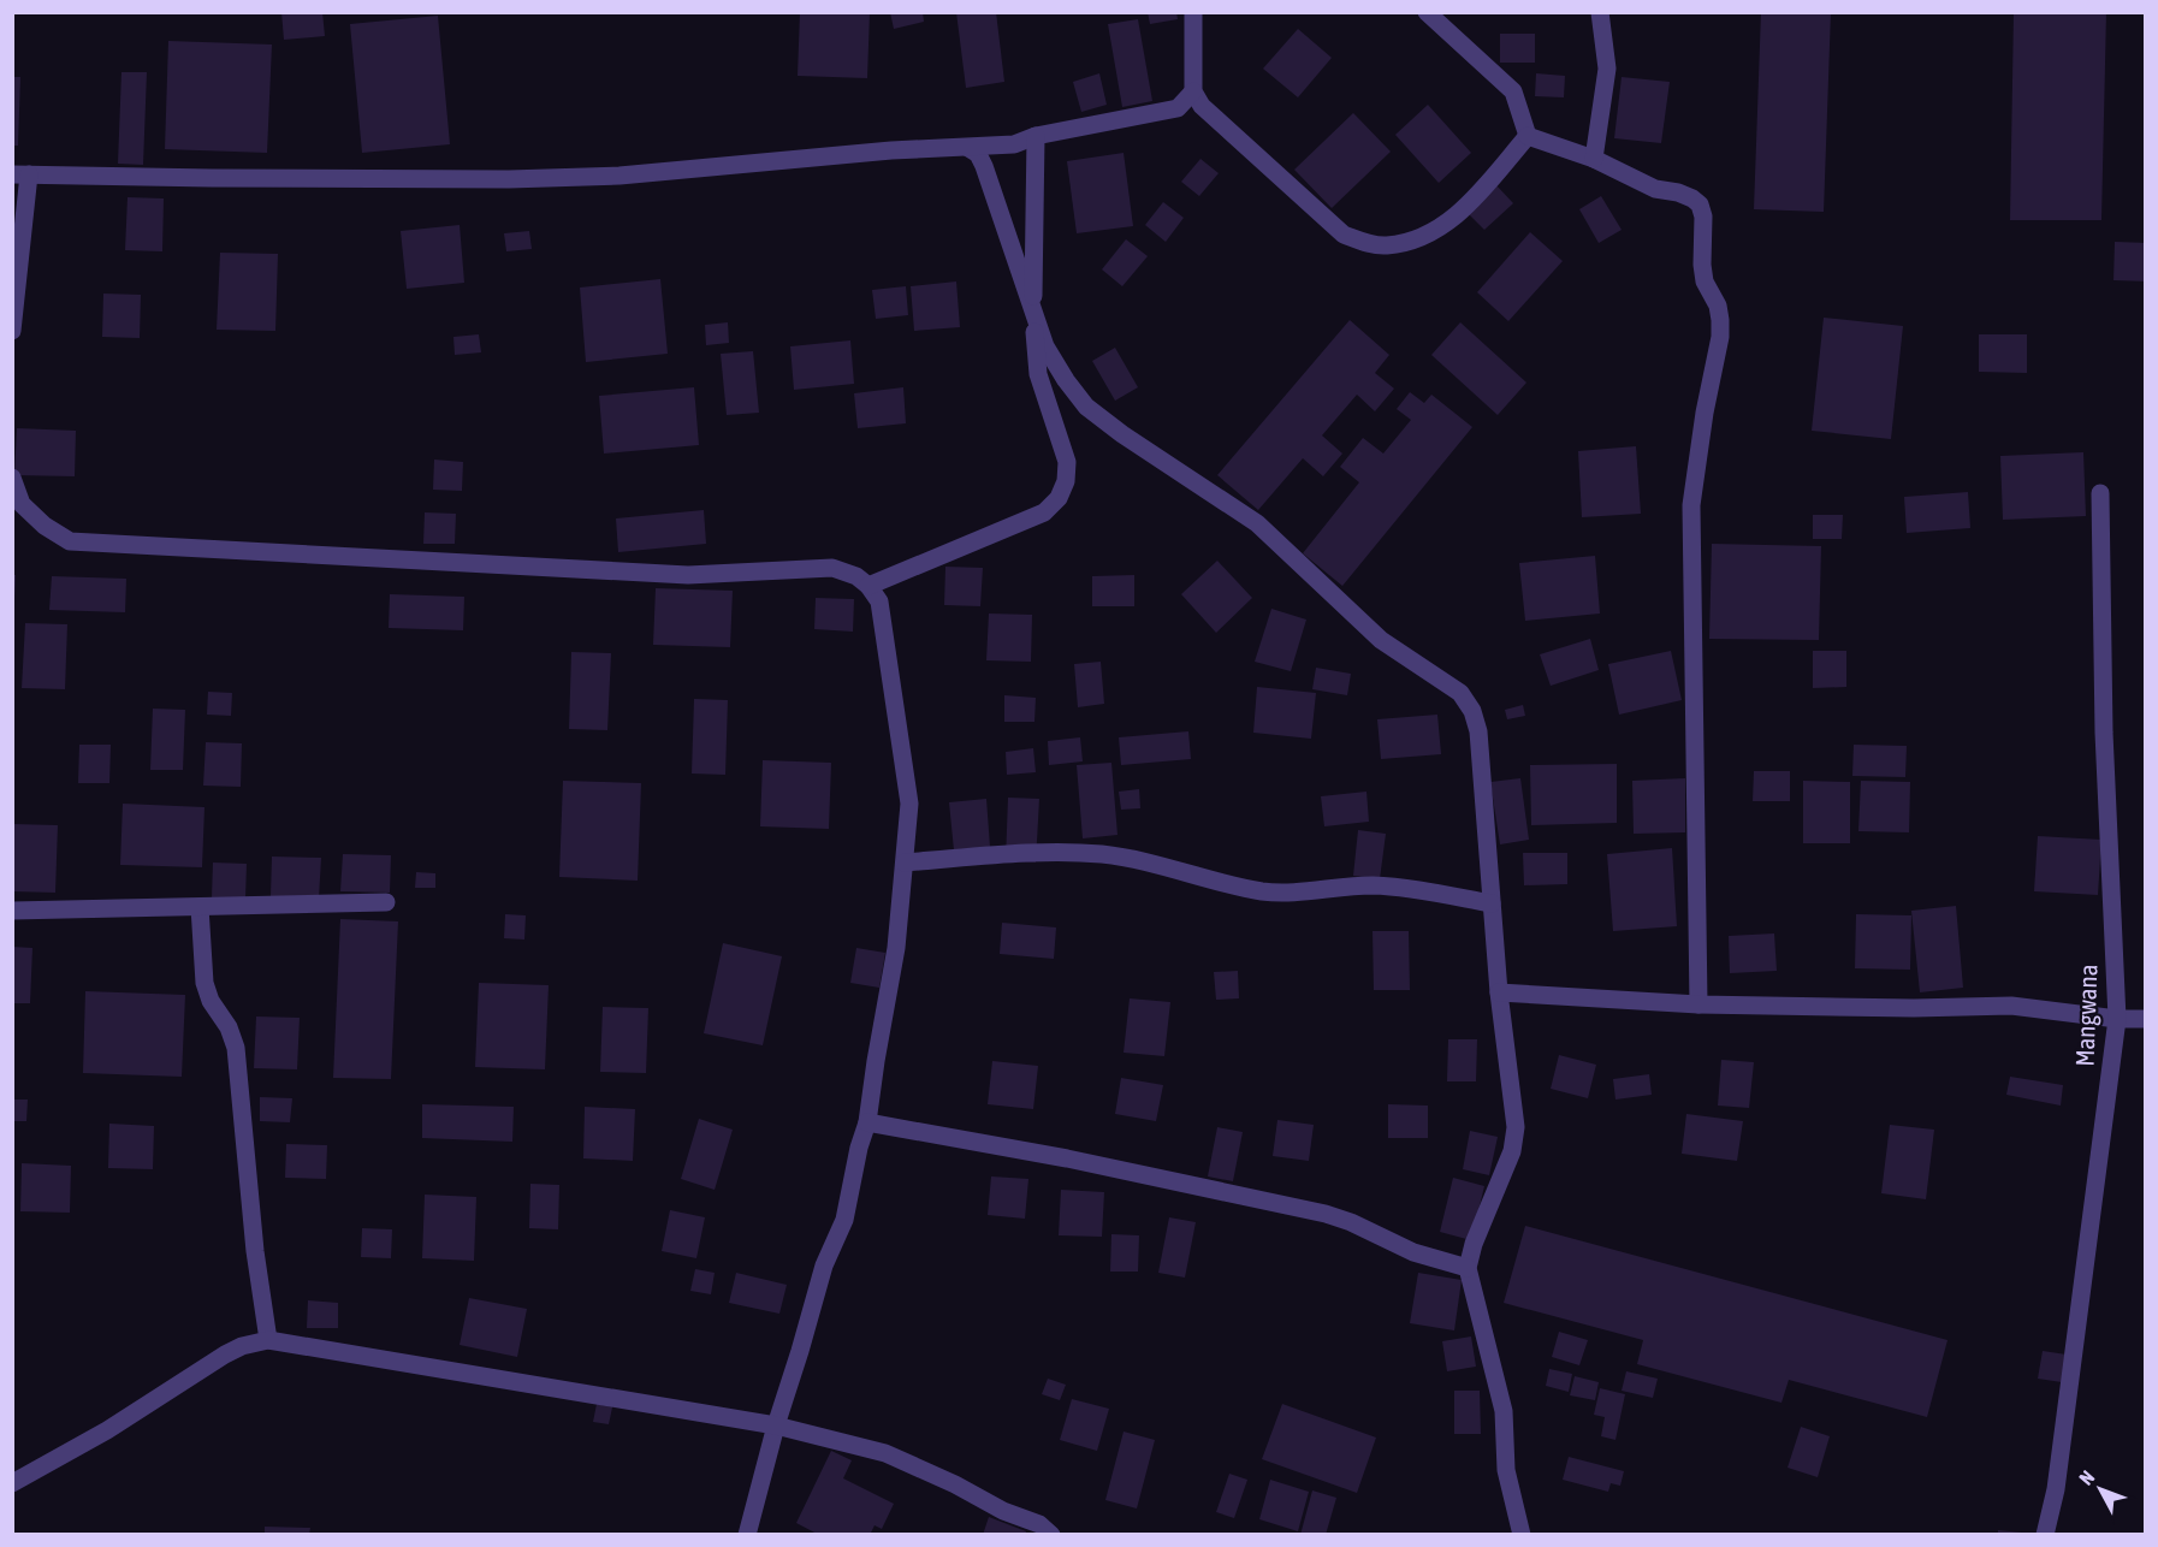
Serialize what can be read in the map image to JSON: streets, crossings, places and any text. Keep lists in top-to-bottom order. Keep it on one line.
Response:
{"streets":{"street":["Mangwana"]},"north":"top left"}
